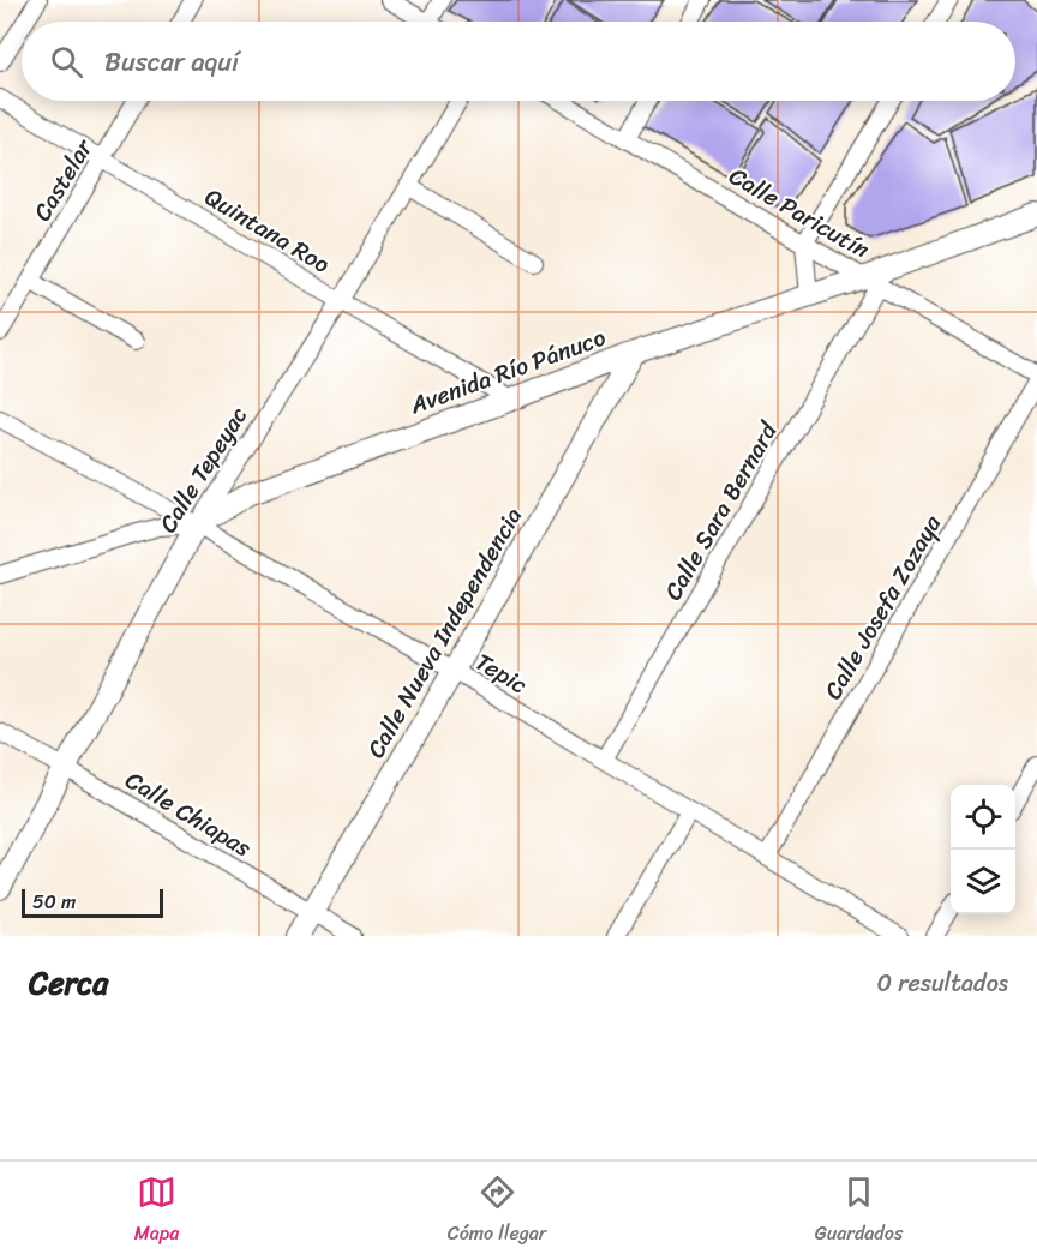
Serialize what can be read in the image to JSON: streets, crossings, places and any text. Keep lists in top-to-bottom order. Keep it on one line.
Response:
{"streets":{"street":["Castelar","Calle Paricutín","Quintana Roo","Avenida Río Pánuco","Calle Tepeyac","Calle Sara Bernard","Calle Josefa Zozaya","Calle Nueva Independencia","Tepic","Calle Chiapas"]},"crossings":[["Castelar","Quintana Roo"],["Calle Paricutín","Avenida Río Pánuco"],["Calle Paricutín","Calle Sara Bernard"],["Calle Paricutín","Calle Josefa Zozaya"],["Quintana Roo","Avenida Río Pánuco"],["Quintana Roo","Calle Tepeyac"],["Avenida Río Pánuco","Calle Tepeyac"],["Avenida Río Pánuco","Calle Sara Bernard"],["Avenida Río Pánuco","Calle Nueva Independencia"],["Avenida Río Pánuco","Tepic"],["Calle Tepeyac","Tepic"],["Calle Tepeyac","Calle Chiapas"],["Calle Sara Bernard","Tepic"],["Calle Josefa Zozaya","Tepic"],["Calle Nueva Independencia","Tepic"],["Calle Nueva Independencia","Calle Chiapas"]],"scale_bar":"50 m","page":{"search":"Buscar aquí","scale":"50 m","heading":["Cerca","0 resultados"],"nav":["Mapa","Cómo llegar","Guardados"]}}
